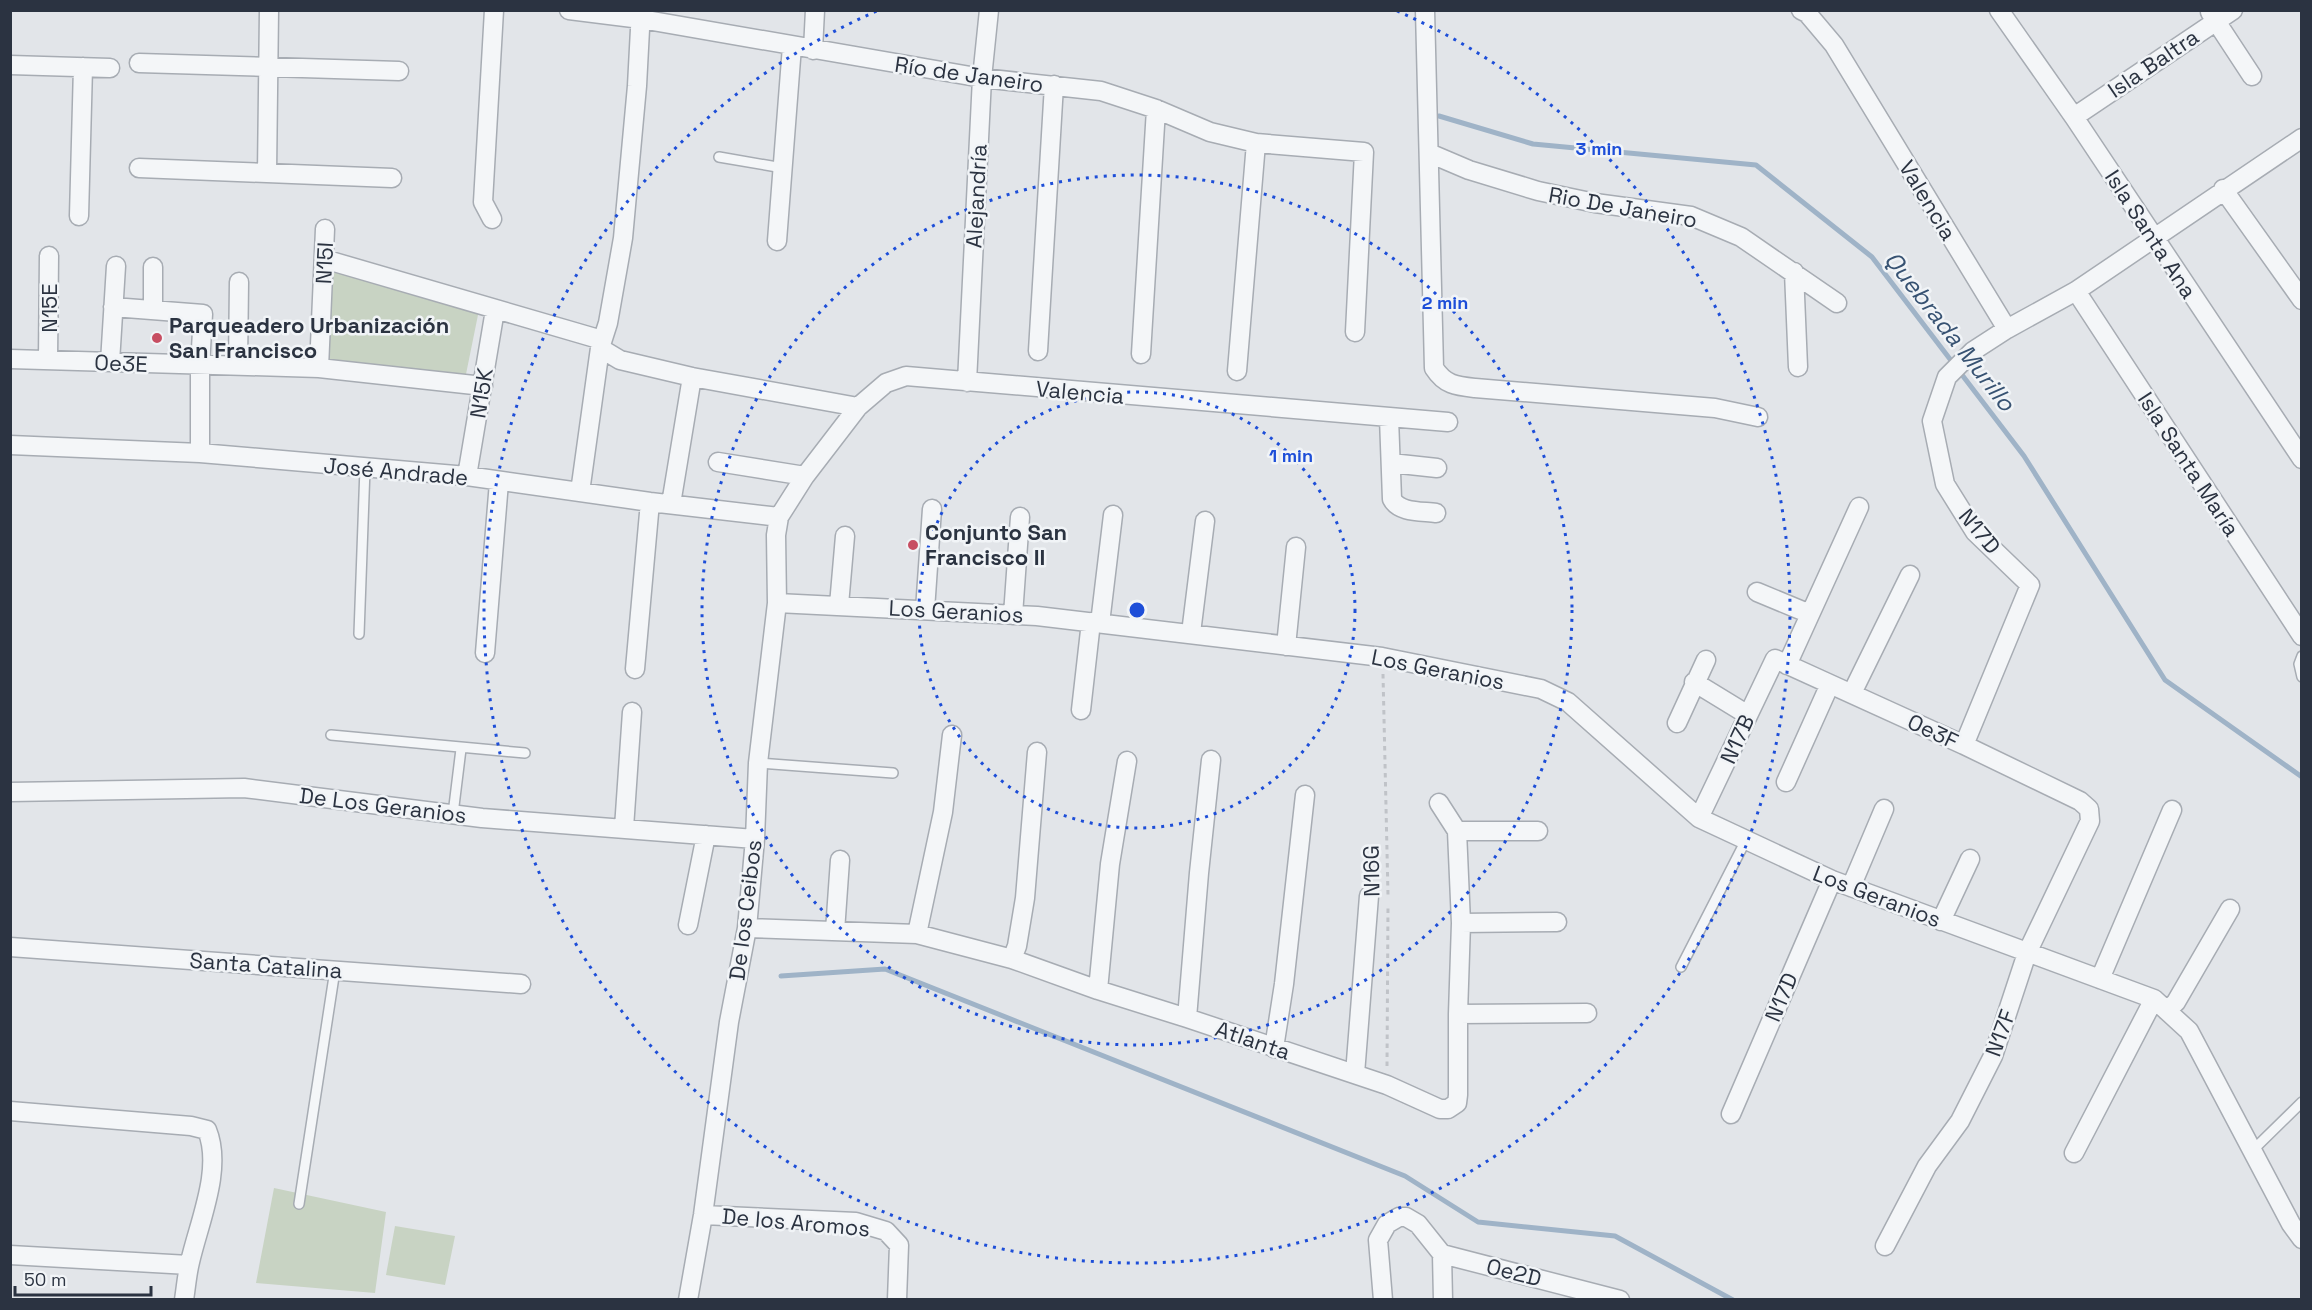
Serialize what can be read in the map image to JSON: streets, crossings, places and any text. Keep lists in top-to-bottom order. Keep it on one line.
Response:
{"streets":{"street":["Isla Baltra","Río de Janeiro","Alejandría","Valencia","Rio De Janeiro","Isla Santa Ana","N15I","N15E","Oe3E","N15K","Isla Santa María","José Andrade","N17D","Los Geranios","Oe3F","N17B","De Los Geranios","De los Ceibos","Santa Catalina","N17F","Atlanta","De los Aromos","Oe2D"],"path":["N16G"]},"crossings":[["Isla Baltra","Isla Santa Ana"],["Río de Janeiro","Alejandría"],["Alejandría","Valencia"],["Valencia","José Andrade"],["Valencia","N17D"],["Valencia","De los Ceibos"],["N15I","Oe3E"],["N15E","Oe3E"],["Oe3E","N15K"],["N15K","José Andrade"],["José Andrade","De los Ceibos"],["N17D","Los Geranios"],["N17D","Oe3F"],["Los Geranios","N17B"],["Los Geranios","N16G"],["Los Geranios","De los Ceibos"],["Los Geranios","N17F"],["Oe3F","N17B"],["Oe3F","N17F"],["De Los Geranios","De los Ceibos"],["N16G","Atlanta"],["De los Ceibos","Atlanta"],["De los Ceibos","De los Aromos"]],"water":["Quebrada Murillo"],"places":["Parqueadero Urbanización San Francisco","Conjunto San Francisco II"],"scale_bar":"50 m","rings":["3 min","2 min","1 min"]}
